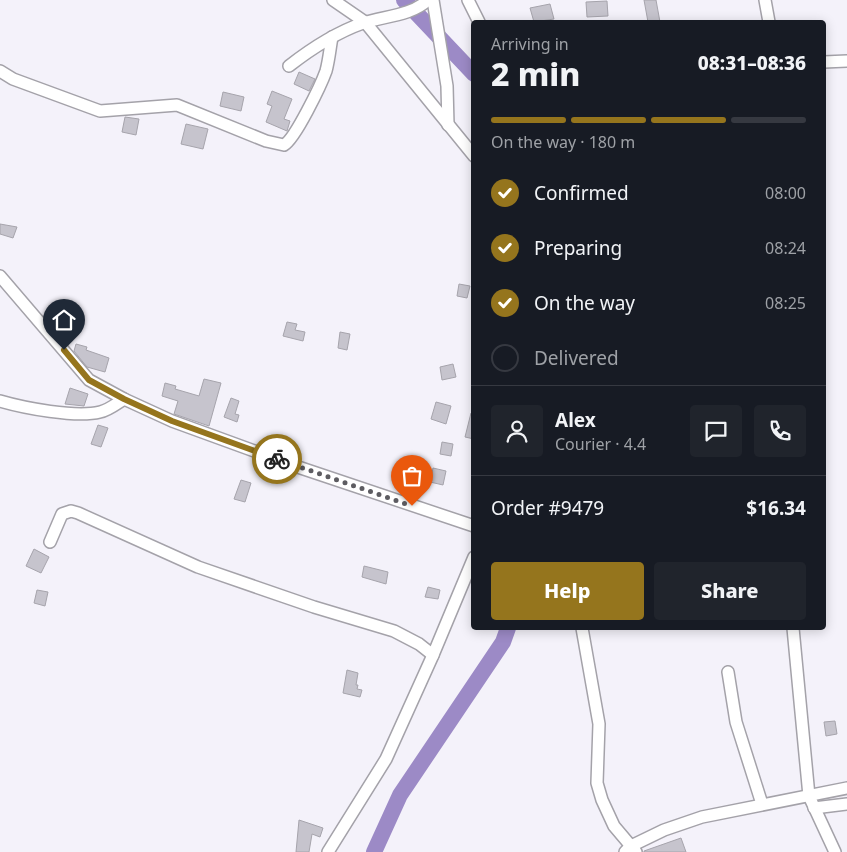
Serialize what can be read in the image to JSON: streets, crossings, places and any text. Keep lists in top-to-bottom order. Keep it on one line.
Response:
{"page":{"heading":["2 min","Arriving in","08:31–08:36"],"panel":["Alex","Courier · 4.4","Order #9479","$16.34"],"bar":"On the way · 180 m","list":[["Confirmed","08:00"],["Preparing","08:24"],["On the way","08:25"],"Delivered"],"buttons":["Help","Share"]}}
